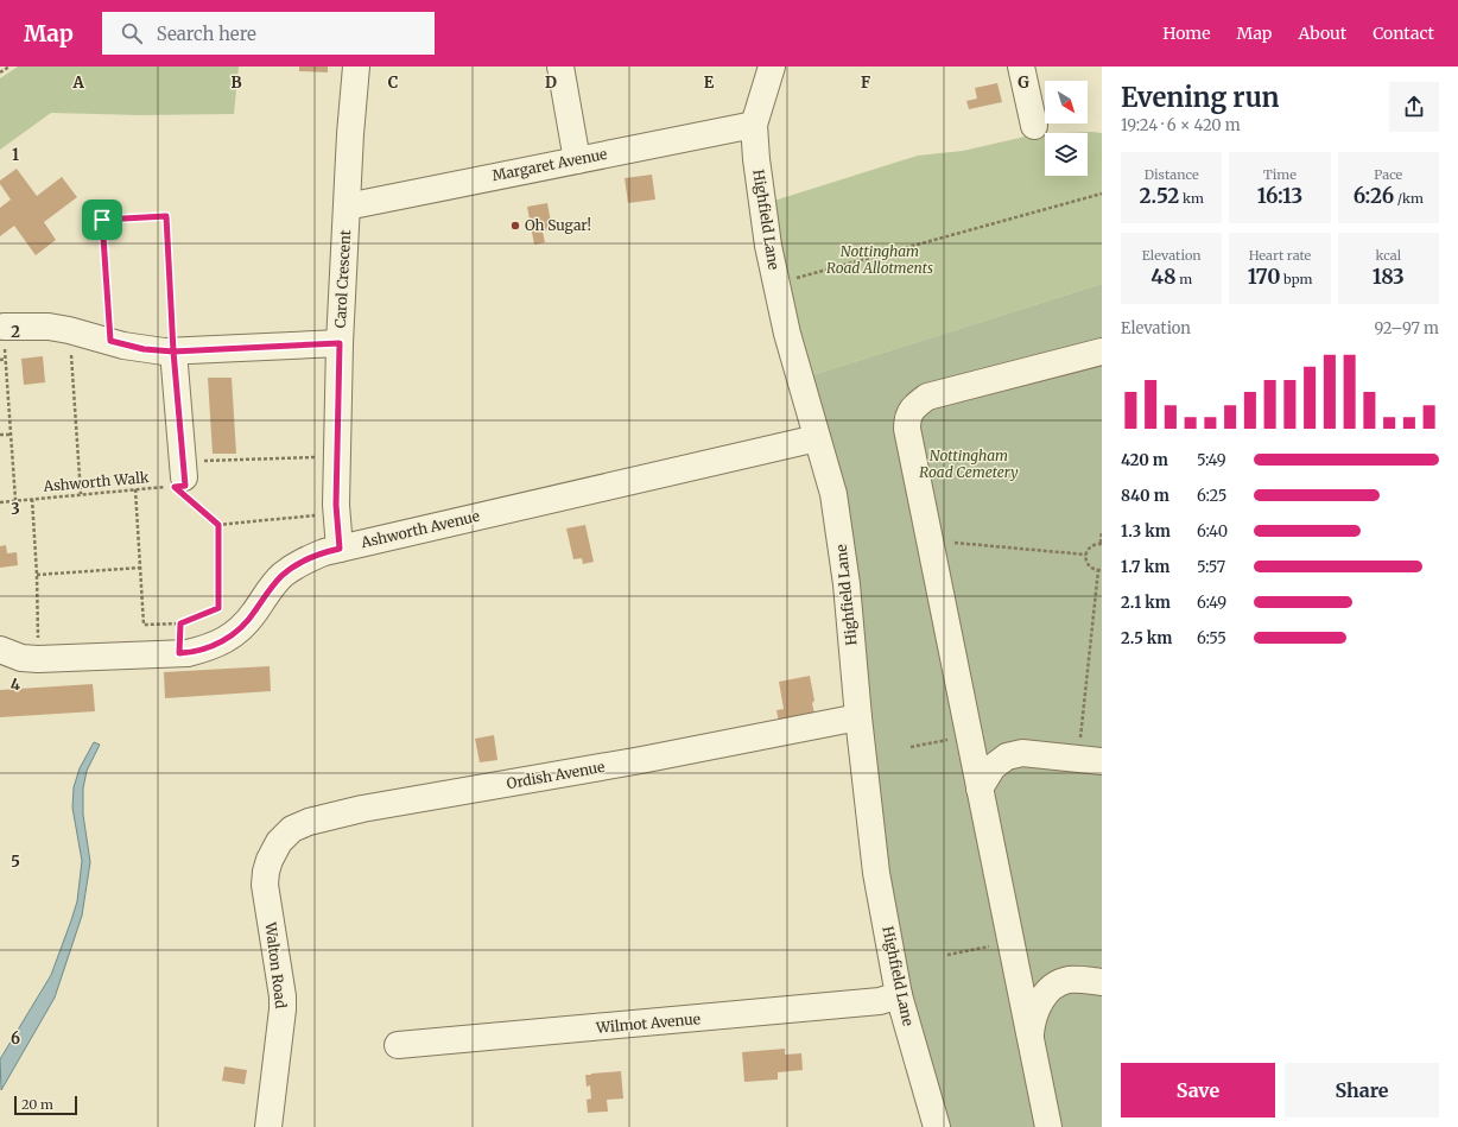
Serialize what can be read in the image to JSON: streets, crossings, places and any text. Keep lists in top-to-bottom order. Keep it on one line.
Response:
{"streets":{"street":["Margaret Avenue","Highfield Lane","Carol Crescent","Ashworth Avenue","Ordish Avenue","Walton Road","Wilmot Avenue"],"path":["Ashworth Walk"]},"crossings":[["Margaret Avenue","Highfield Lane"],["Margaret Avenue","Carol Crescent"],["Highfield Lane","Ashworth Avenue"],["Highfield Lane","Ordish Avenue"],["Highfield Lane","Wilmot Avenue"],["Carol Crescent","Ashworth Avenue"],["Ordish Avenue","Walton Road"]],"parks":["Nottingham Road Allotments","Nottingham Road Cemetery"],"places":["Oh Sugar!"],"scale_bar":"20 m","north":"bottom right","page":{"header":"Map","search":"Search here","nav":["Home","Map","About","Contact"],"heading":["Evening run","19:24 · 6 × 420 m"],"stats":[["Distance","2.52 km"],["Time","16:13"],["Pace","6:26 /km"],["Elevation","48 m"],["Heart rate","170 bpm"],["kcal","183"]],"chart":["Elevation","92–97 m"],"list":[{"name":"420 m","note":"5:49"},{"name":"840 m","note":"6:25"},{"name":"1.3 km","note":"6:40"},{"name":"1.7 km","note":"5:57"},{"name":"2.1 km","note":"6:49"},{"name":"2.5 km","note":"6:55"}],"buttons":["Save","Share"],"scale":"20 m"},"grid":{"columns":["A","B","C","D","E","F","G"],"rows":["1","2","3","4","5","6"]}}
